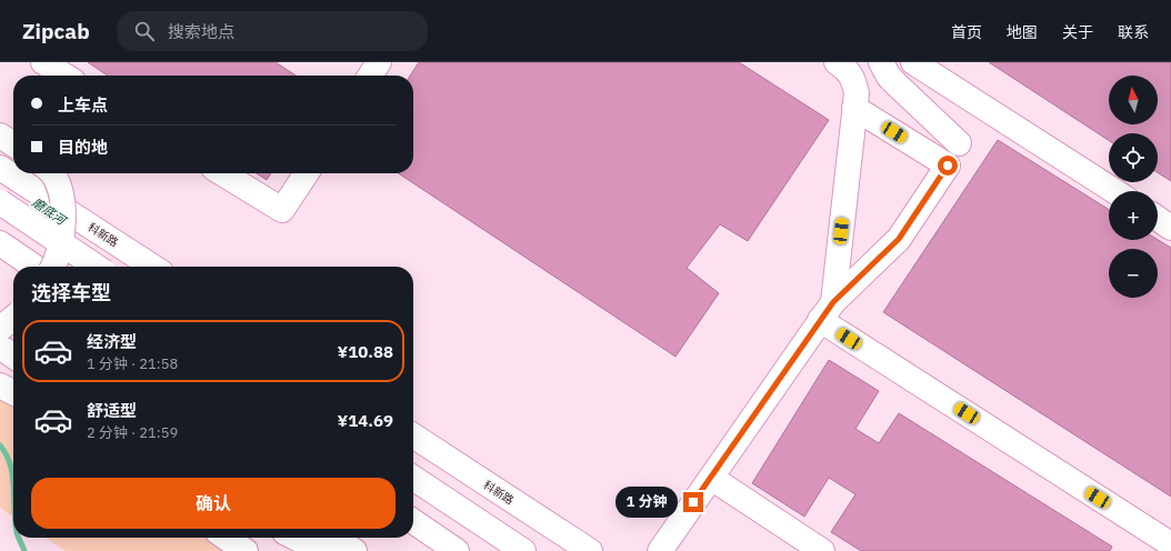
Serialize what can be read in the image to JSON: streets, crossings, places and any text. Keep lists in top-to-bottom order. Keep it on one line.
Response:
{"streets":{"main road":["科新路"]},"water":["磨底河"],"north":"top","page":{"header":"Zipcab","search":"搜索地点","nav":["首页","地图","关于","联系"],"map_buttons":["+","−"],"banner":["上车点","目的地"],"heading":"选择车型","list":[{"name":"经济型","note":"1 分钟 · 21:58","value":"¥10.88"},{"name":"舒适型","note":"2 分钟 · 21:59","value":"¥14.69"}],"buttons":"确认","bubble":"1 分钟"}}
